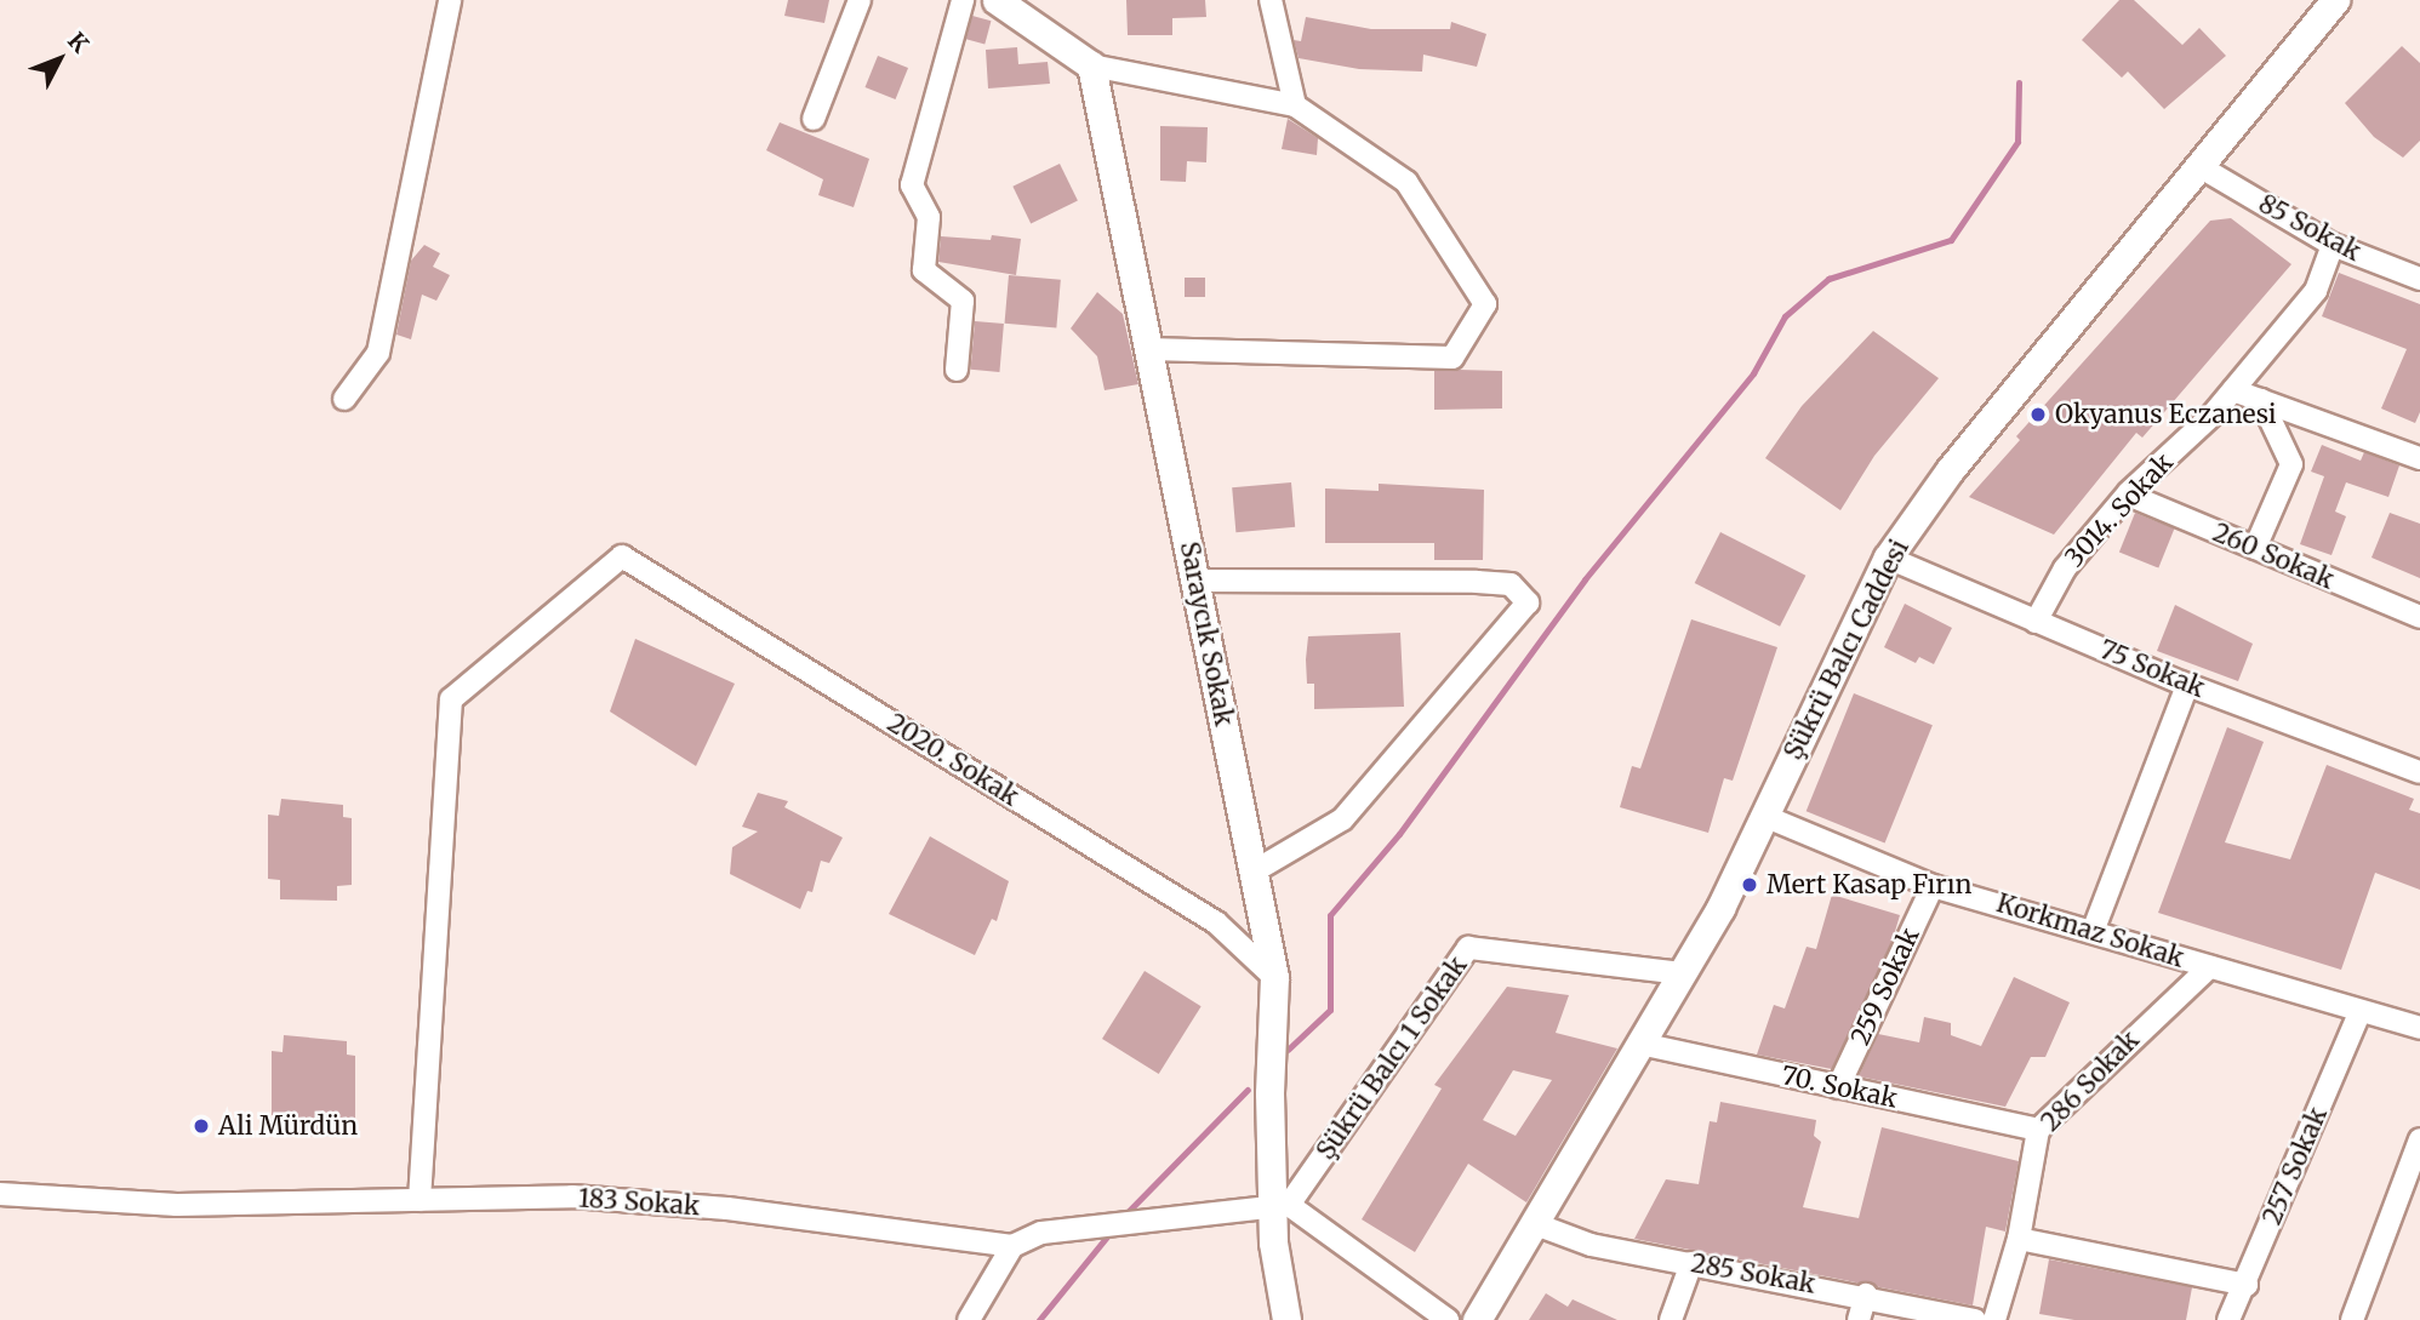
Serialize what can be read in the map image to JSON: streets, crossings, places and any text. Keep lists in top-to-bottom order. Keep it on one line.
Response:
{"streets":{"street":["85 Sokak","3014. Sokak","260 Sokak","Saraycık Sokak","Şükrü Balcı Caddesi","75 Sokak","2020. Sokak","Korkmaz Sokak","259 Sokak","Şükrü Balcı 1 Sokak","286 Sokak","70. Sokak","257 Sokak","183 Sokak","285 Sokak"]},"crossings":[["85 Sokak","3014. Sokak"],["85 Sokak","Şükrü Balcı Caddesi"],["3014. Sokak","260 Sokak"],["3014. Sokak","75 Sokak"],["Saraycık Sokak","2020. Sokak"],["Saraycık Sokak","Şükrü Balcı 1 Sokak"],["Saraycık Sokak","183 Sokak"],["Şükrü Balcı Caddesi","75 Sokak"],["Şükrü Balcı Caddesi","Korkmaz Sokak"],["Şükrü Balcı Caddesi","Şükrü Balcı 1 Sokak"],["Şükrü Balcı Caddesi","70. Sokak"],["Şükrü Balcı Caddesi","285 Sokak"],["2020. Sokak","183 Sokak"],["Korkmaz Sokak","259 Sokak"],["Korkmaz Sokak","286 Sokak"],["Korkmaz Sokak","257 Sokak"],["259 Sokak","70. Sokak"],["Şükrü Balcı 1 Sokak","183 Sokak"],["286 Sokak","70. Sokak"]],"places":["Okyanus Eczanesi","Mert Kasap Fırın","Ali Mürdün"],"north":"top right"}
